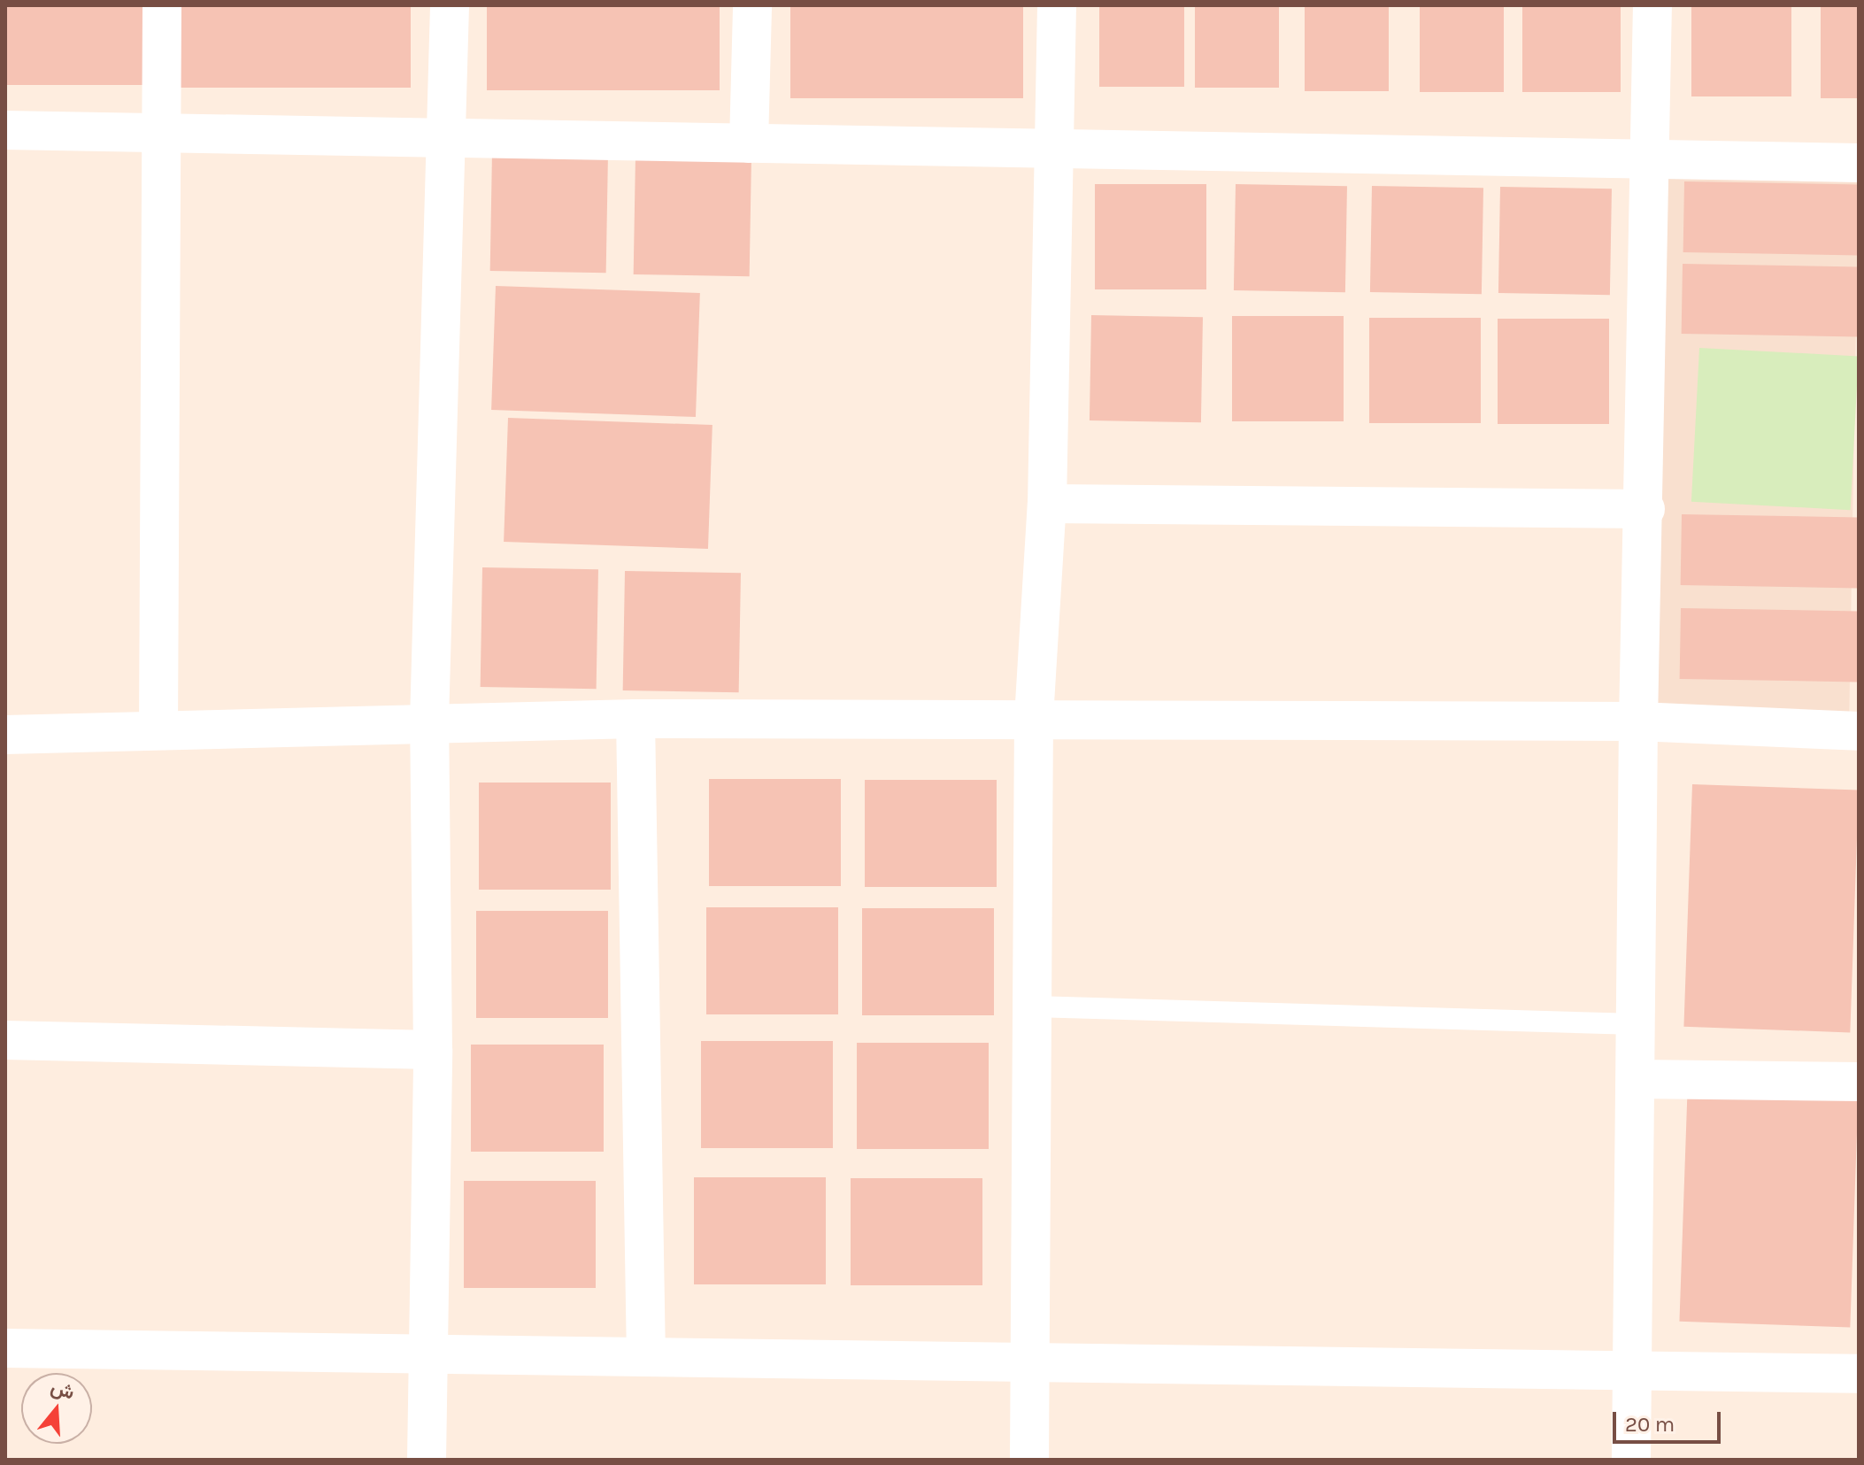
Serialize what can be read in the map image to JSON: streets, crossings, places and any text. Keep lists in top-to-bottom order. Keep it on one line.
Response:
{"scale_bar":"20 m","north":"top"}
